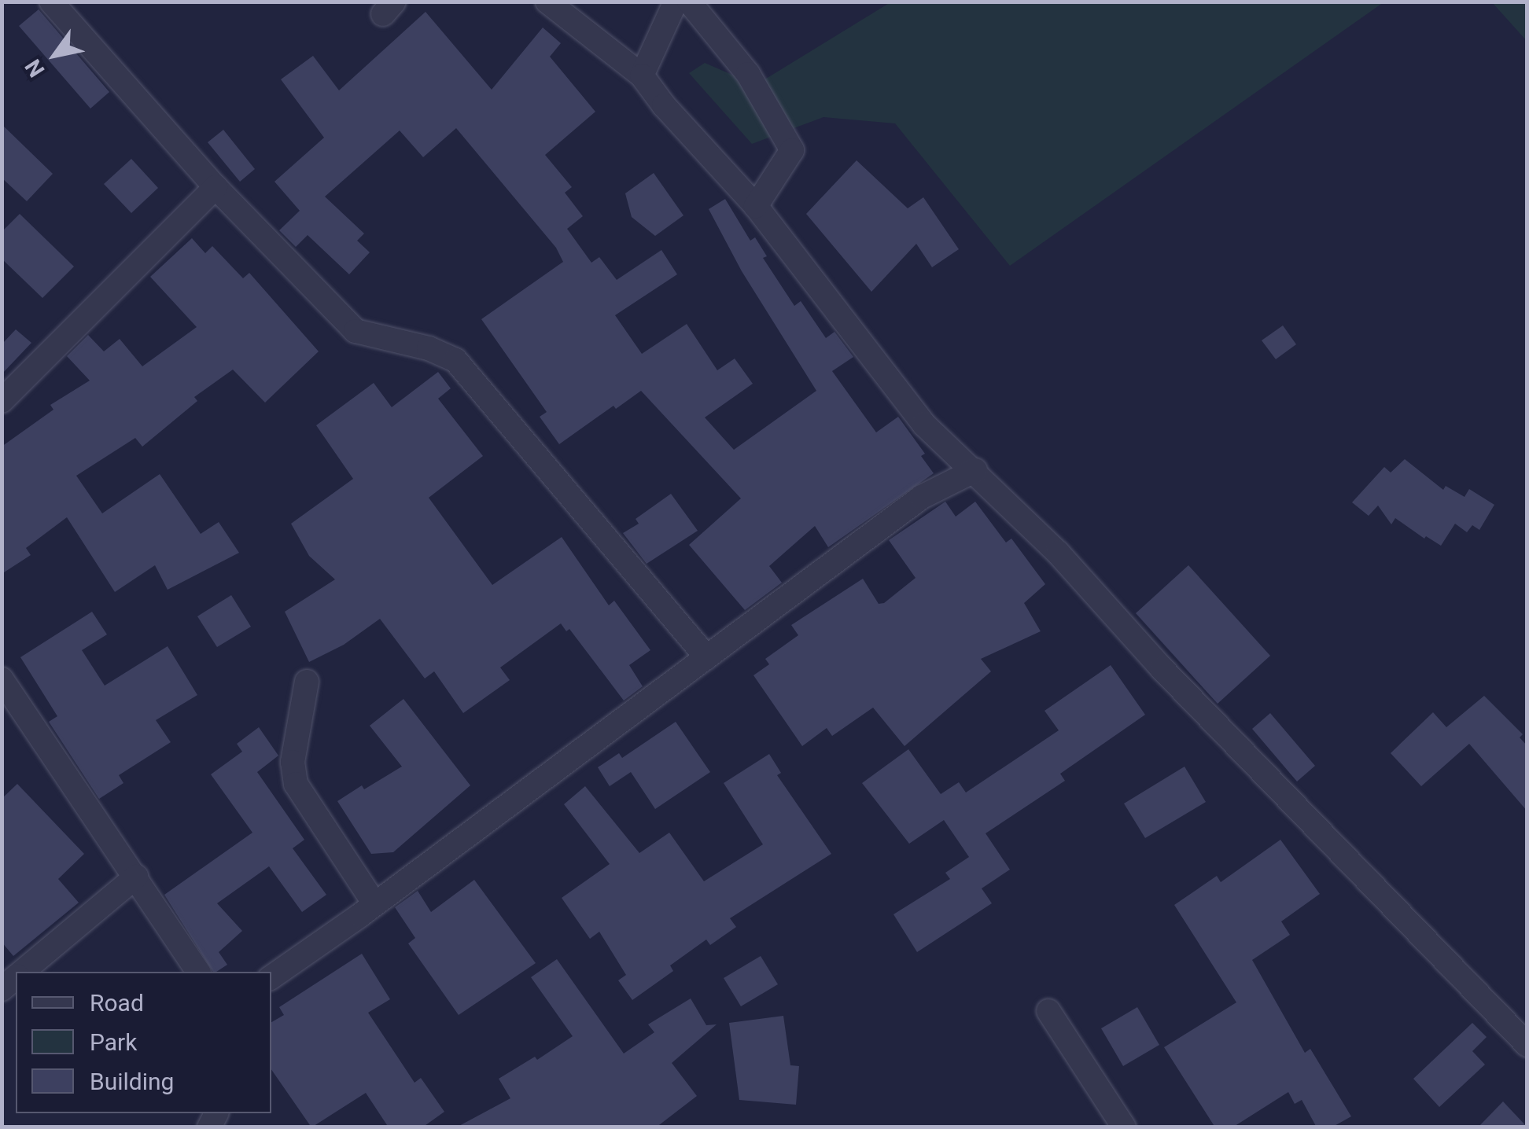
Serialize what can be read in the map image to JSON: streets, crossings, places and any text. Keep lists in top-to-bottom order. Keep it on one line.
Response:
{"legend":["Road","Park","Building"],"north":"bottom left"}
